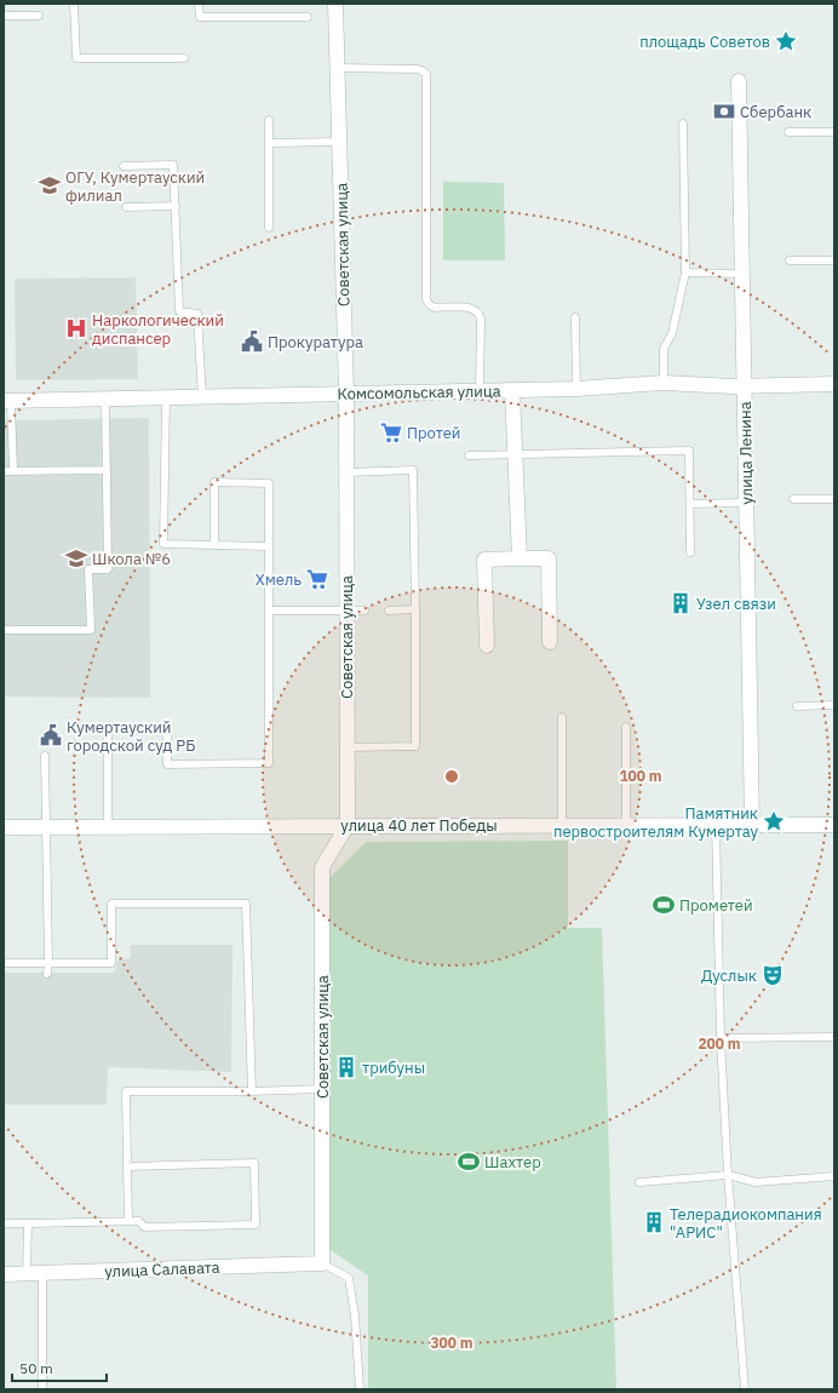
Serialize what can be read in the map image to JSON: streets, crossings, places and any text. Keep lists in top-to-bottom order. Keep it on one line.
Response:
{"streets":{"street":["Советская улица","Комсомольская улица","улица Ленина","улица 40 лет Победы","улица Салавата"]},"crossings":[["Советская улица","Комсомольская улица"],["Советская улица","улица 40 лет Победы"],["Советская улица","улица Салавата"],["Комсомольская улица","улица Ленина"],["улица Ленина","улица 40 лет Победы"]],"places":{"place":["площадь Советов","Памятник первостроителям Кумертау"],"bank":["Сбербанк"],"school or university":["ОГУ, Кумертауский филиал","Школа №6"],"hospital":["Наркологический диспансер"],"public building":["Прокуратура","Кумертауский городской суд РБ"],"supermarket":["Протей","Хмель"],"building":["Узел связи","трибуны","Телерадиокомпания \"АРИС\""],"sports":["Прометей","Шахтер"],"theatre":["Дуслык"]},"scale_bar":"50 m","rings":["100 m","200 m","300 m"]}
